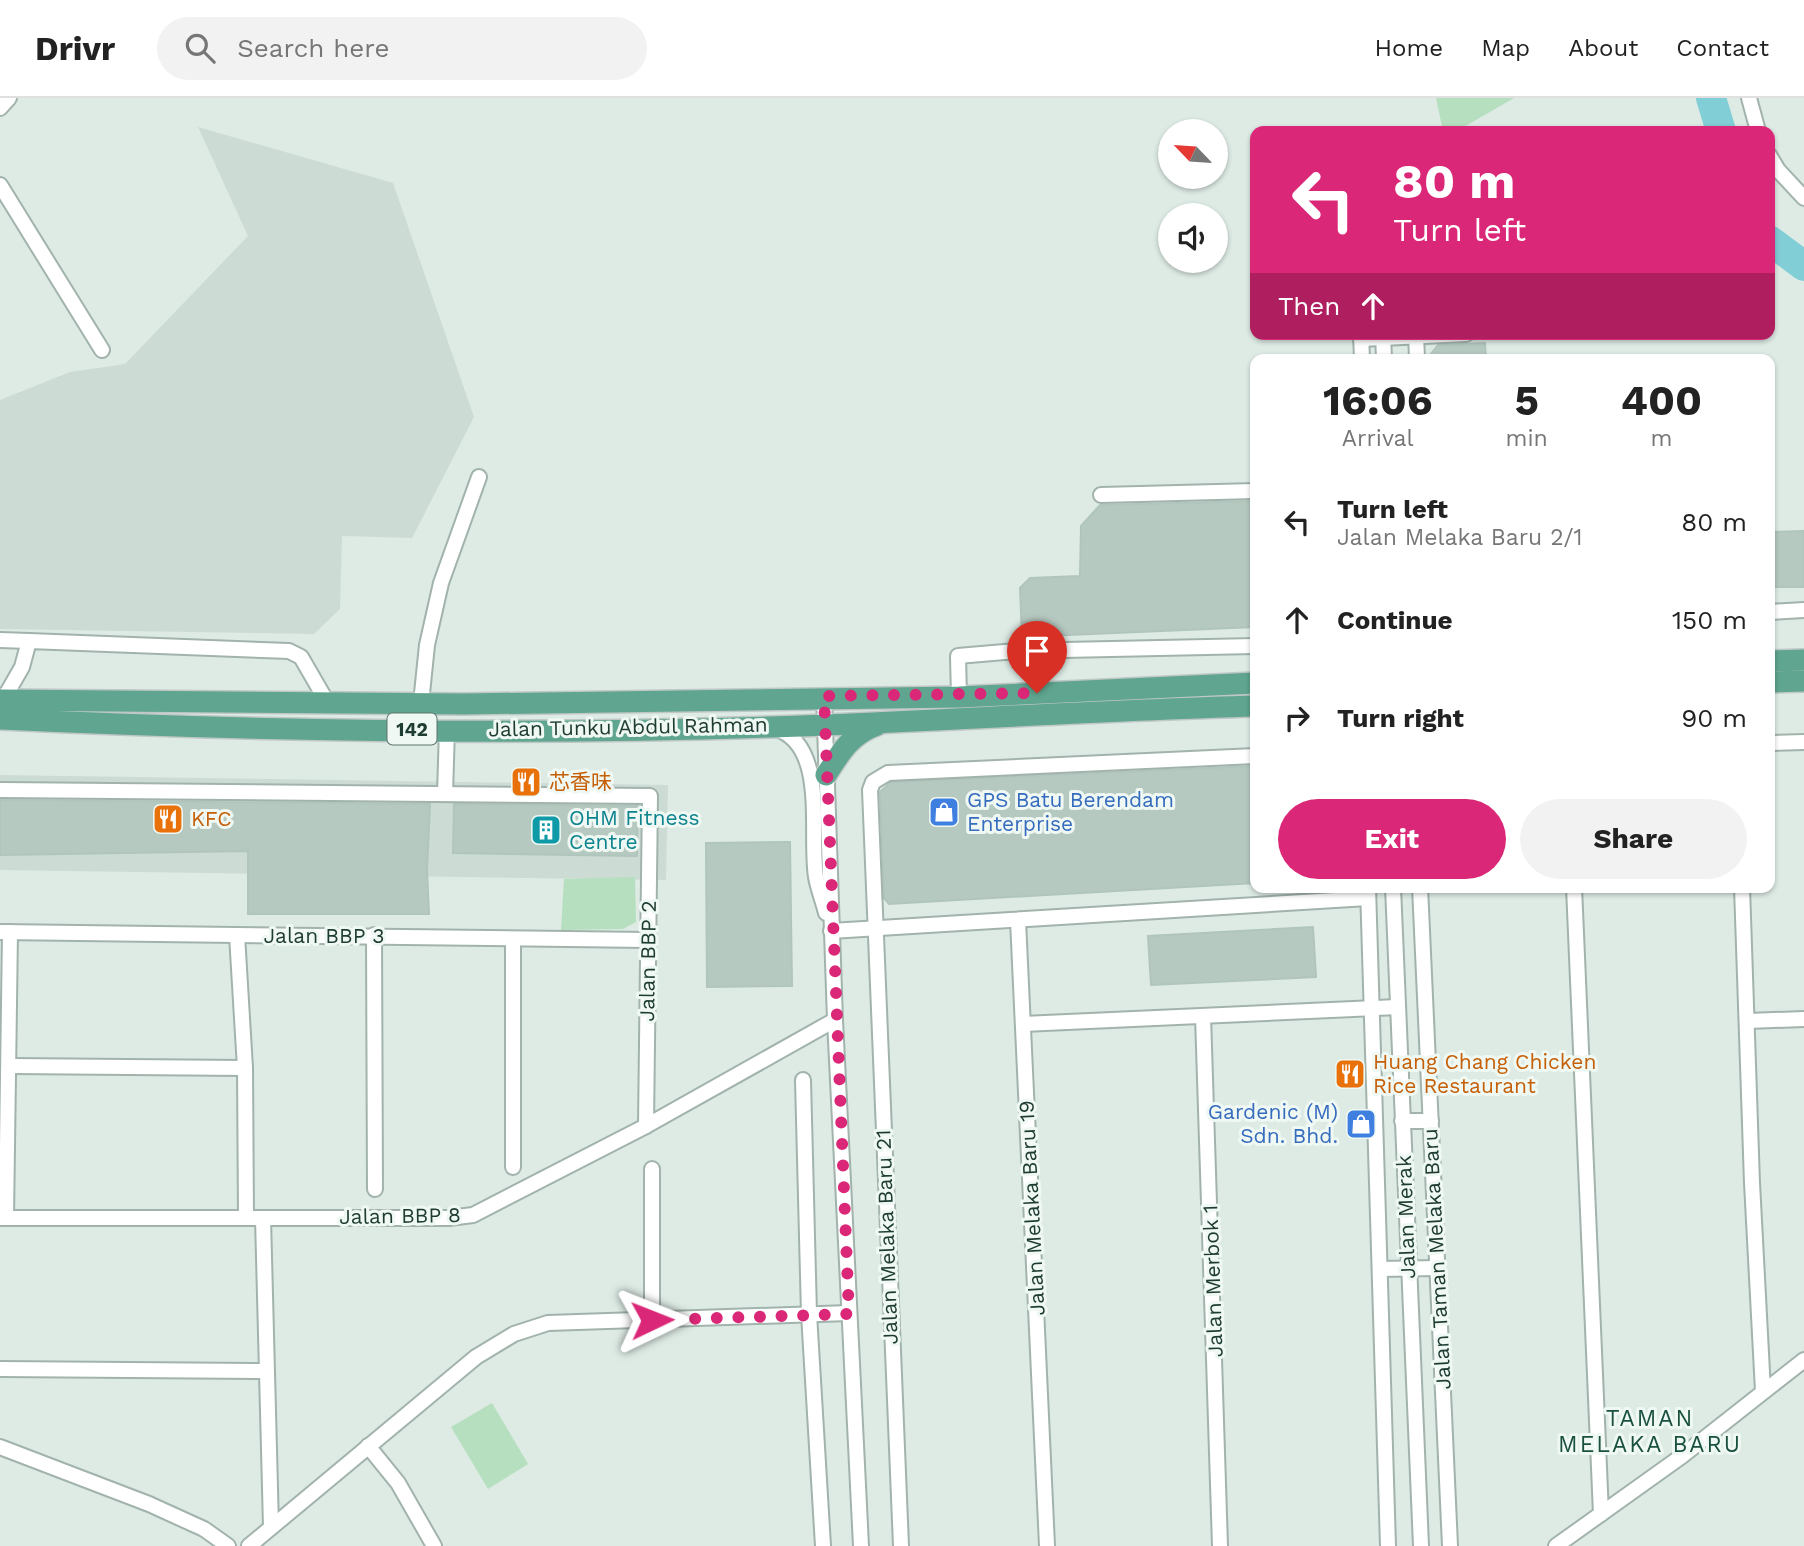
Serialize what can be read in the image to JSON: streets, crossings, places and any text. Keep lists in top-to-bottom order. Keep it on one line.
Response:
{"streets":{"main road":["Jalan Tunku Abdul Rahman","142"],"street":["Jalan BBP 3","Jalan BBP 2","Jalan Melaka Baru 19","Jalan BBP 8","Jalan Merak","Jalan Melaka Baru 21","Jalan Taman Melaka Baru","Jalan Merbok 1"]},"crossings":[["Jalan BBP 3","Jalan BBP 2"],["Jalan BBP 2","Jalan BBP 8"]],"districts":["TAMAN MELAKA BARU"],"places":{"restaurant":["芯香味","KFC","Huang Chang Chicken Rice Restaurant"],"shop":["GPS Batu Berendam Enterprise","Gardenic (M) Sdn. Bhd."],"building":["OHM Fitness Centre"]},"north":"top left","page":{"header":"Drivr","search":"Search here","nav":["Home","Map","About","Contact"],"turn":["80 m","Turn left"],"then":"Then","eta":["16:06","Arrival","5","min","400","m"],"list":[{"name":"Turn left","note":"Jalan Melaka Baru 2/1","value":"80 m"},{"name":"Continue","value":"150 m"},{"name":"Turn right","value":"90 m"}],"buttons":["Exit","Share"]}}
